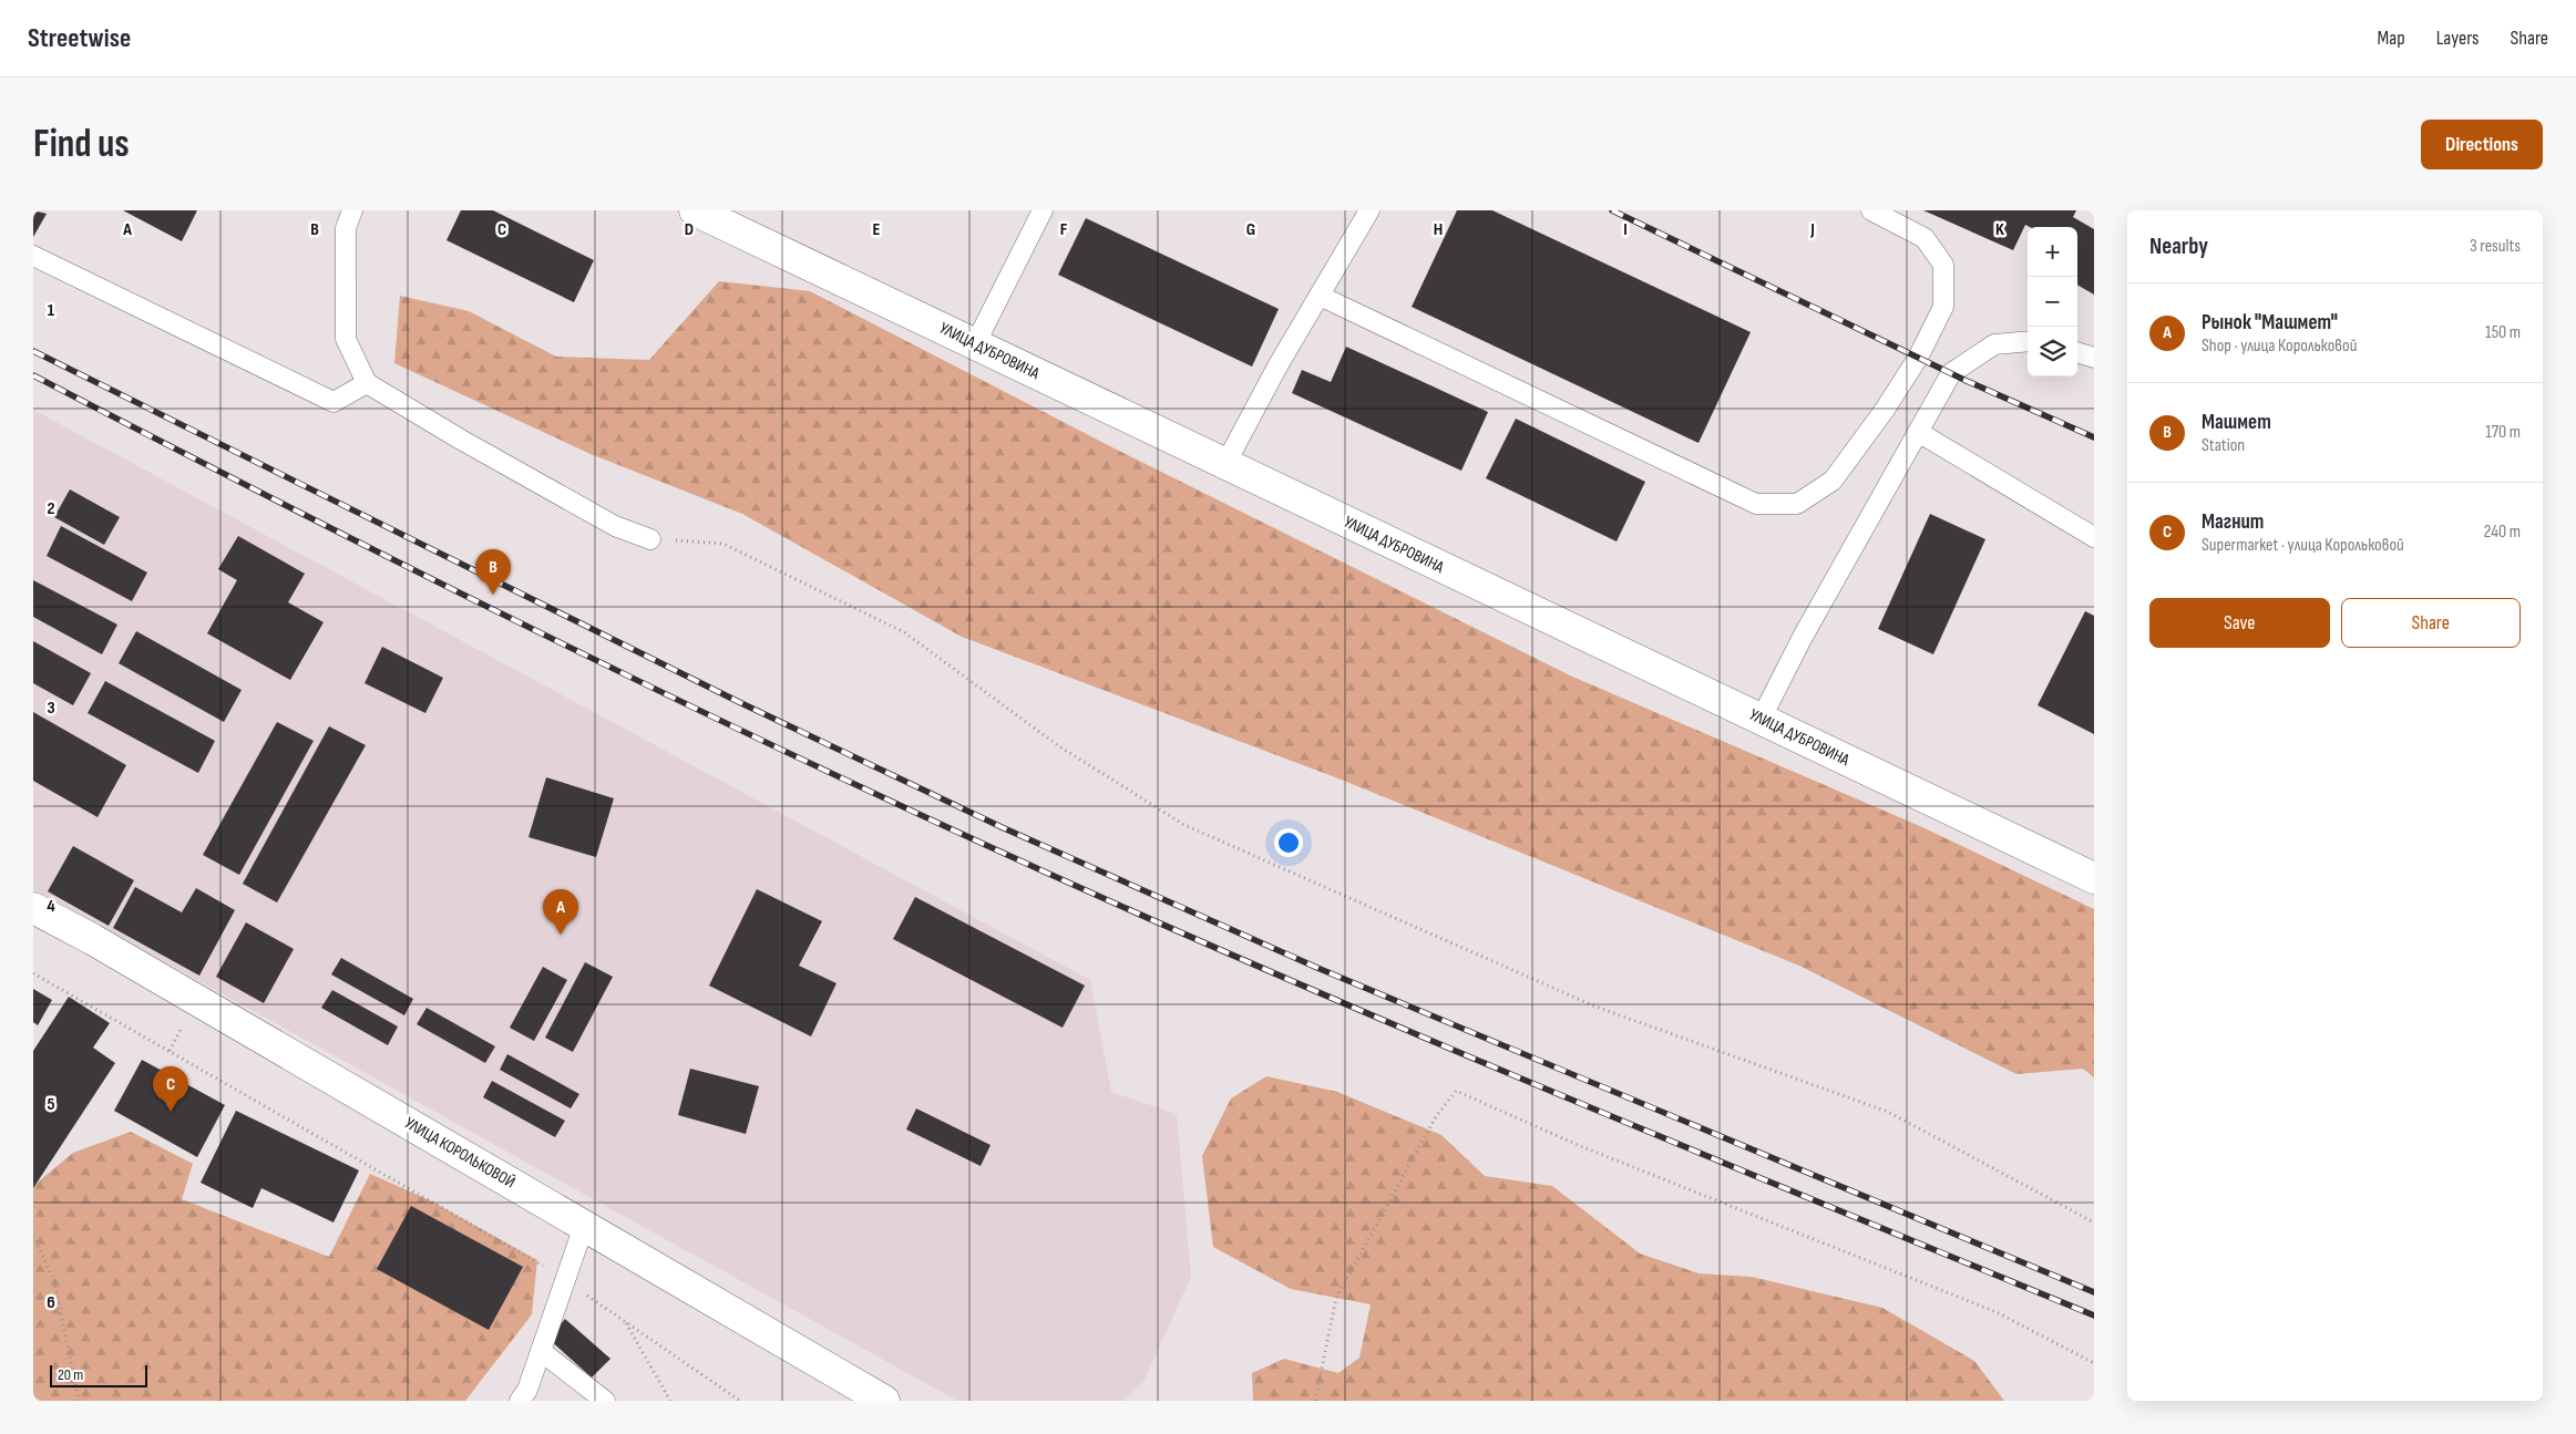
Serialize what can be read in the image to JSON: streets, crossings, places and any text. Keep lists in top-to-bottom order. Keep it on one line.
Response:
{"streets":{"main road":["УЛИЦА ДУБРОВИНА","УЛИЦА КОРОЛЬКОВОЙ"]},"scale_bar":"20 m","page":{"header":"Streetwise","nav":["Map","Layers","Share"],"buttons":["Directions",["Save","Share"]],"title":"Find us","heading":["Nearby","3 results"],"map_buttons":["+","−"],"list":[{"mark":"A","name":"Рынок \"Машмет\"","note":"Shop · улица Корольковой","value":"150 m"},{"mark":"B","name":"Машмет","note":"Station","value":"170 m"},{"mark":"C","name":"Магнит","note":"Supermarket · улица Корольковой","value":"240 m"}],"pins":["B","A","C"],"scale":"20 m"},"grid":{"columns":["A","B","C","D","E","F","G","H","I","J","K"],"rows":["1","2","3","4","5","6"]}}
